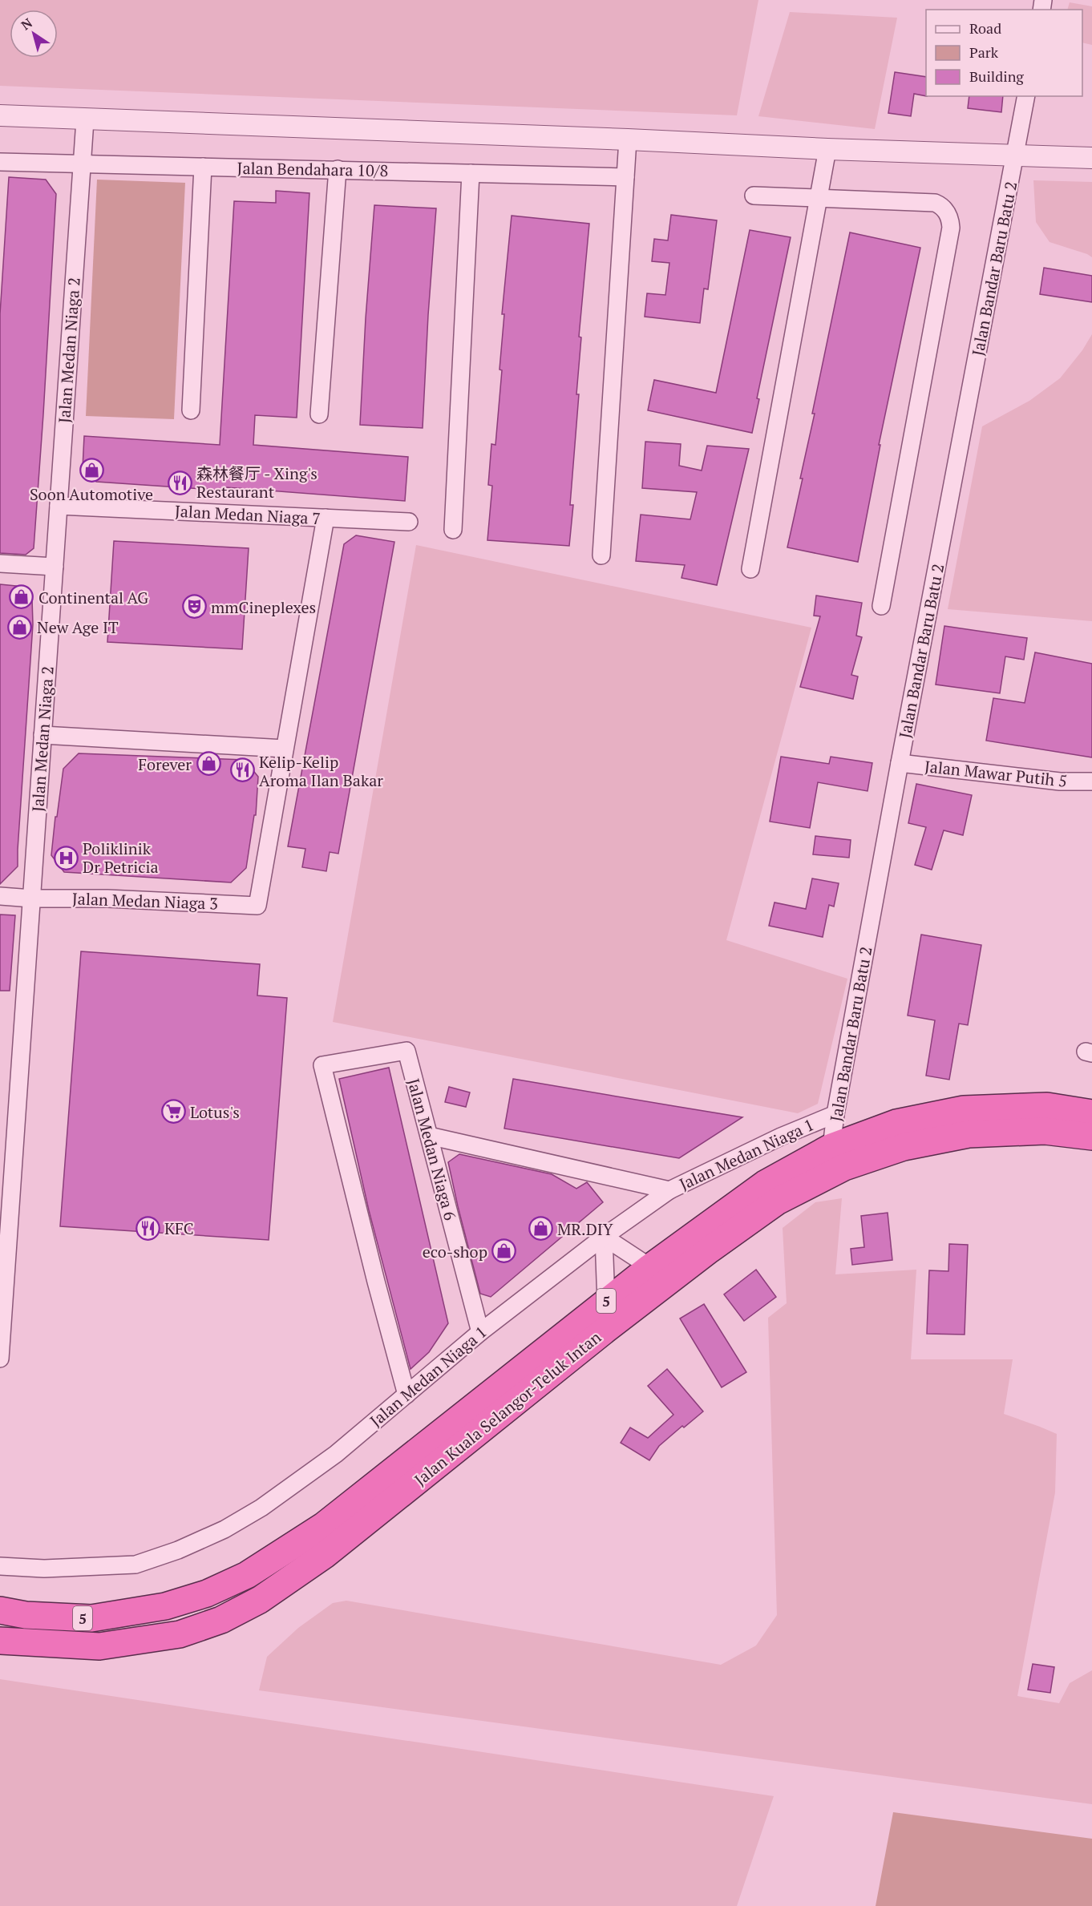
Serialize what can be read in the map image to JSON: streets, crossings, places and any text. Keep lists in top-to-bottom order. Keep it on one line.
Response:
{"streets":{"highway":["5","Jalan Kuala Selangor-Teluk Intan"],"street":["Jalan Bendahara 10/8","Jalan Bandar Baru Batu 2","Jalan Medan Niaga 2","Jalan Medan Niaga 7","Jalan Mawar Putih 5","Jalan Medan Niaga 3","Jalan Medan Niaga 6","Jalan Medan Niaga 1"]},"crossings":[["Jalan Bendahara 10/8","Jalan Medan Niaga 2"],["Jalan Bandar Baru Batu 2","Jalan Mawar Putih 5"],["Jalan Bandar Baru Batu 2","Jalan Medan Niaga 1"],["Jalan Bandar Baru Batu 2","Jalan Kuala Selangor-Teluk Intan"],["Jalan Medan Niaga 2","Jalan Medan Niaga 7"],["Jalan Medan Niaga 2","Jalan Medan Niaga 3"],["Jalan Medan Niaga 6","Jalan Medan Niaga 1"]],"places":{"shop":["Soon Automotive","Continental AG","New Age IT","Forever","MR.DIY","eco-shop"],"restaurant":["森林餐厅 - Xing's Restaurant","Kelip-Kelip Aroma Ilan Bakar","KFC"],"theatre":["mmCineplexes"],"hospital":["Poliklinik Dr Petricia"],"supermarket":["Lotus's"]},"legend":["Road","Park","Building"],"north":"top left"}
